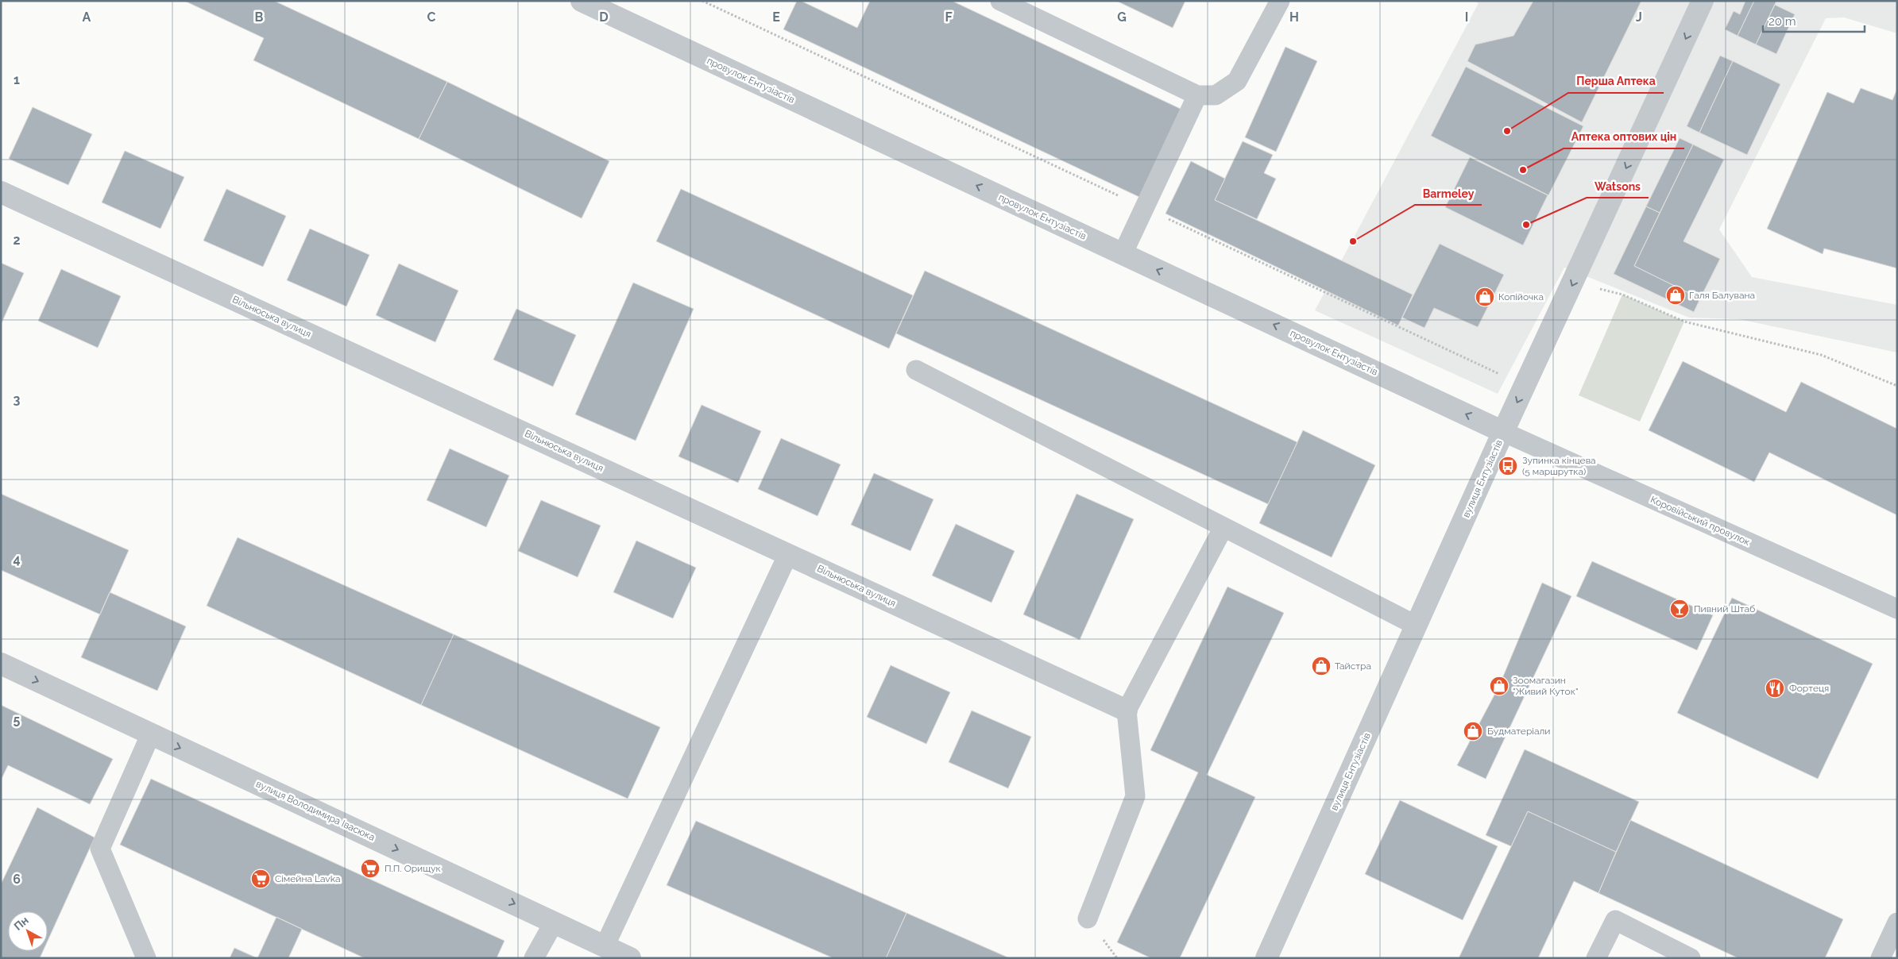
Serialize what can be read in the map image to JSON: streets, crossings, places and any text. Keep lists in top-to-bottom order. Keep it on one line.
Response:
{"streets":{"street":["провулок Ентузіастів","Вільнюська вулиця","вулиця Ентузіастів","вулиця Володимира Івасюка"],"lane":["Коровійський провулок"]},"crossings":[["провулок Ентузіастів","вулиця Ентузіастів"],["провулок Ентузіастів","Коровійський провулок"],["вулиця Ентузіастів","Коровійський провулок"]],"one_way":["провулок Ентузіастів","вулиця Ентузіастів","вулиця Володимира Івасюка"],"places":{"other":["Перша Аптека","Аптека оптових цін","Watsons","Barmeley"],"shop":["Галя Балувана","Копійочка","Тайстра","Зоомагазин \"Живий Куток\"","Будматеріали"],"bus stop":["Зупинка кінцева (5 маршрутка)"],"bar":["Пивний Штаб"],"restaurant":["Фортеця"],"supermarket":["П.П. Орищук","Сімейна Lavka"]},"scale_bar":"20 m","north":"top left","grid":{"columns":["A","B","C","D","E","F","G","H","I","J"],"rows":["1","2","3","4","5","6"]}}
